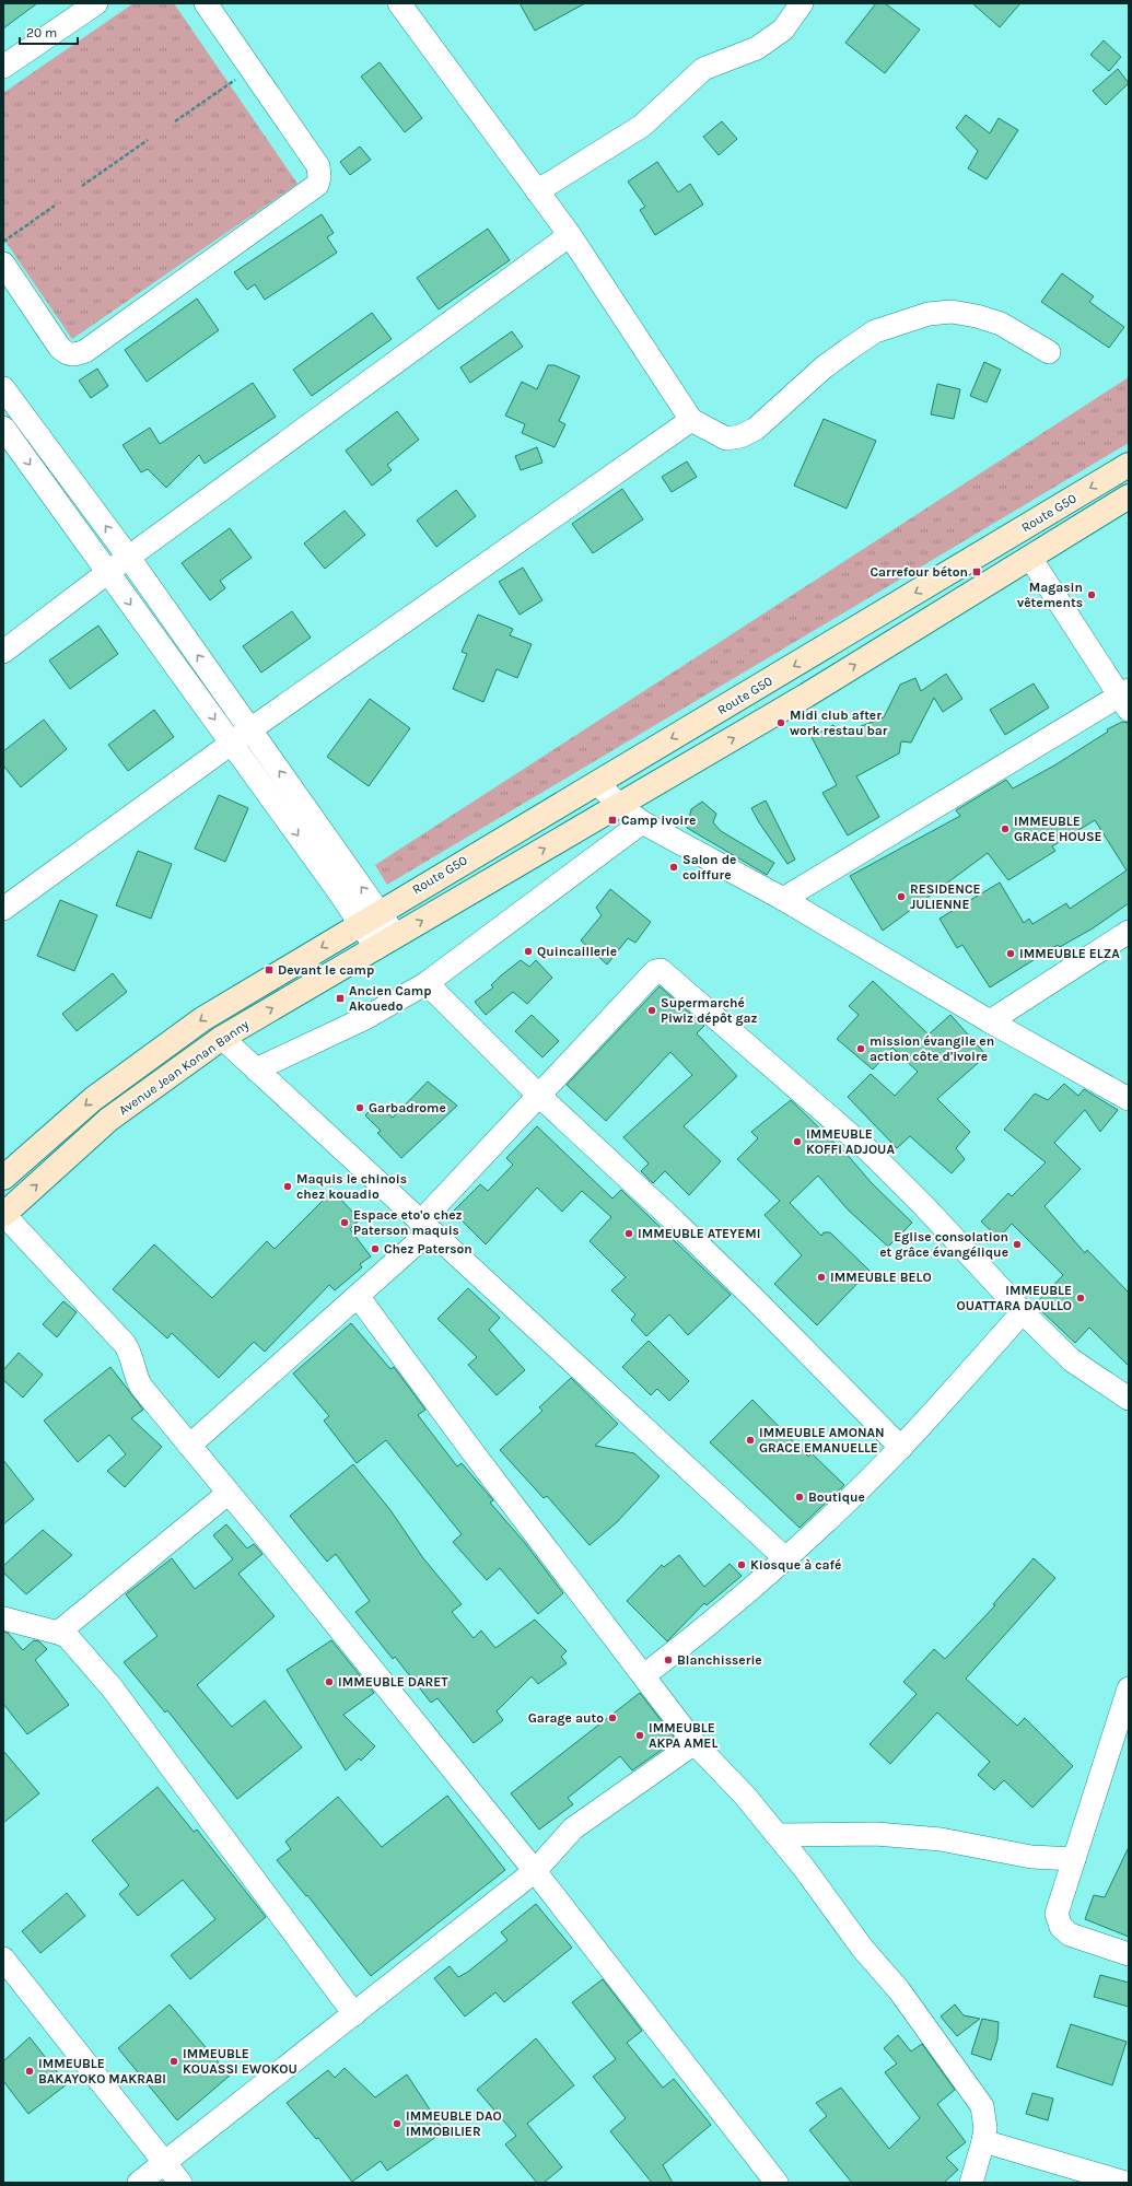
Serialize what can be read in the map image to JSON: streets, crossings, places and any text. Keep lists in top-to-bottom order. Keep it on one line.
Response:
{"streets":{"street":["Route G50","Avenue Jean Konan Banny"]},"crossings":[["Route G50","Avenue Jean Konan Banny"]],"places":{"transit":["Carrefour béton","Camp ivoire","Devant le camp","Ancien Camp Akouedo"],"other":["Magasin vêtements","Midi club after work restau bar","IMMEUBLE GRACE HOUSE","Salon de coiffure","RESIDENCE JULIENNE","Quincaillerie","IMMEUBLE ELZA","Supermarché Piwiz dépôt gaz","mission évangile en action côte d'ivoire","Garbadrome","IMMEUBLE KOFFI ADJOUA","Maquis le chinois chez kouadio","Espace eto'o chez Paterson maquis","IMMEUBLE ATEYEMI","Eglise consolation et grâce évangélique","Chez Paterson","IMMEUBLE BELO","IMMEUBLE OUATTARA DAULLO","IMMEUBLE AMONAN GRACE EMANUELLE","Boutique","Kiosque à café","Blanchisserie","IMMEUBLE DARET","Garage auto","IMMEUBLE AKPA AMEL","IMMEUBLE KOUASSI EWOKOU","IMMEUBLE BAKAYOKO MAKRABI","IMMEUBLE DAO IMMOBILIER"]},"scale_bar":"20 m"}
